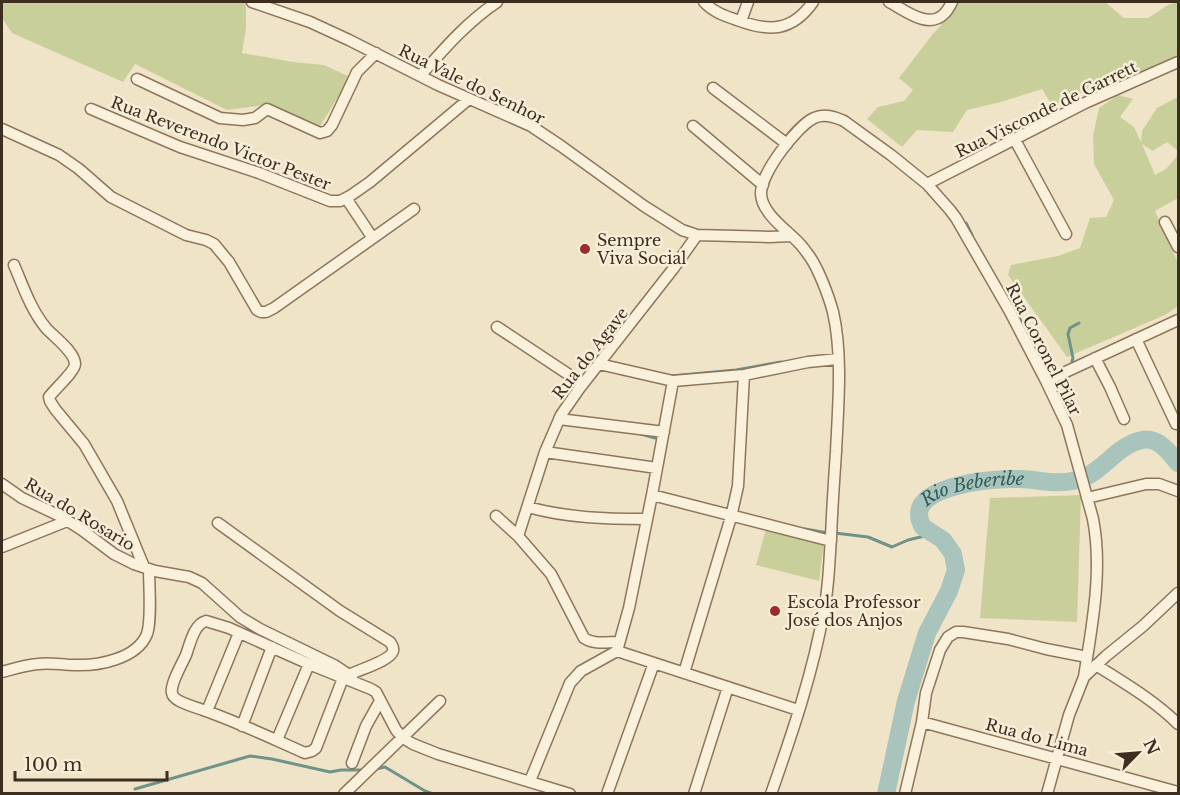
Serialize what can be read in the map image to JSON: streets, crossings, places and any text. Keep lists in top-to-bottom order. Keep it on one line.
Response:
{"streets":{"street":["Rua Vale do Senhor","Rua Visconde de Garrett","Rua Reverendo Victor Pester","Rua Coronel Pilar","Rua do Agave","Rua do Rosario","Rua do Lima"]},"crossings":[["Rua Vale do Senhor","Rua do Agave"],["Rua Visconde de Garrett","Rua Coronel Pilar"]],"water":["Rio Beberibe"],"places":["Sempre Viva Social","Escola Professor José dos Anjos"],"scale_bar":"100 m","north":"top right"}
